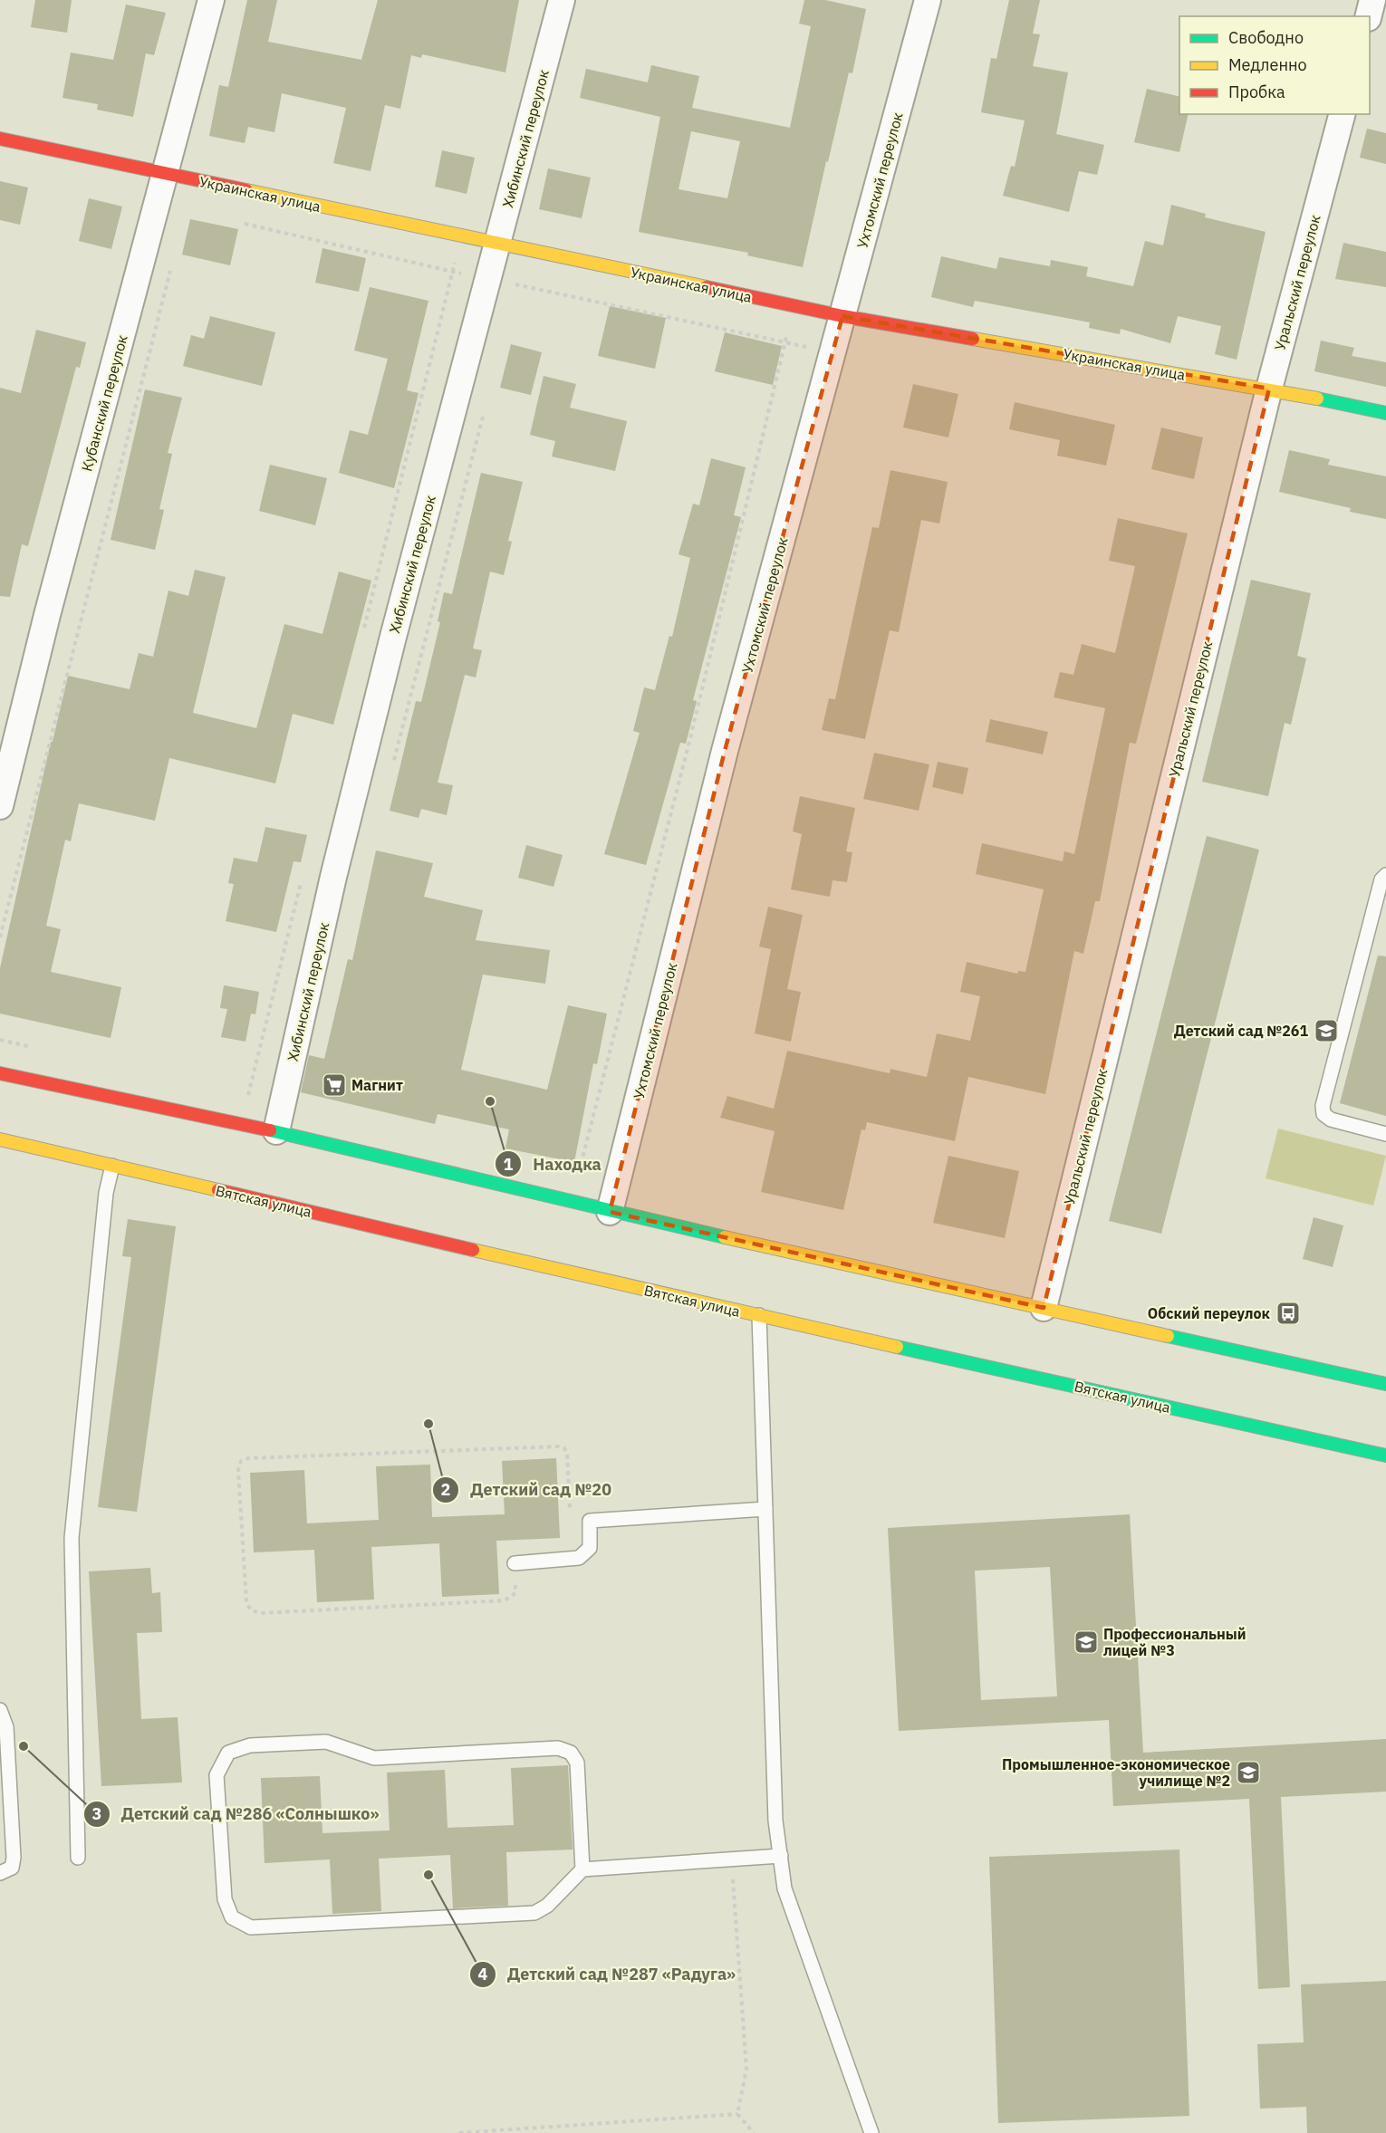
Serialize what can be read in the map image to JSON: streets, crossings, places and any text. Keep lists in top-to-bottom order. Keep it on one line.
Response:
{"streets":{"main road":["Украинская улица","Вятская улица"],"street":["Хибинский переулок","Ухтомский переулок","Уральский переулок","Кубанский переулок"]},"crossings":[["Хибинский переулок","Украинская улица"],["Ухтомский переулок","Украинская улица"],["Украинская улица","Уральский переулок"],["Украинская улица","Кубанский переулок"]],"places":{"school or university":["Детский сад №261","Профессиональный лицей №3","Промышленное-экономическое училище №2"],"supermarket":["Магнит"],"other":["Находка","Детский сад №20","Детский сад №286 «Солнышко»","Детский сад №287 «Радуга»"],"bus stop":["Обский переулок"]},"legend":["Свободно","Медленно","Пробка"]}
